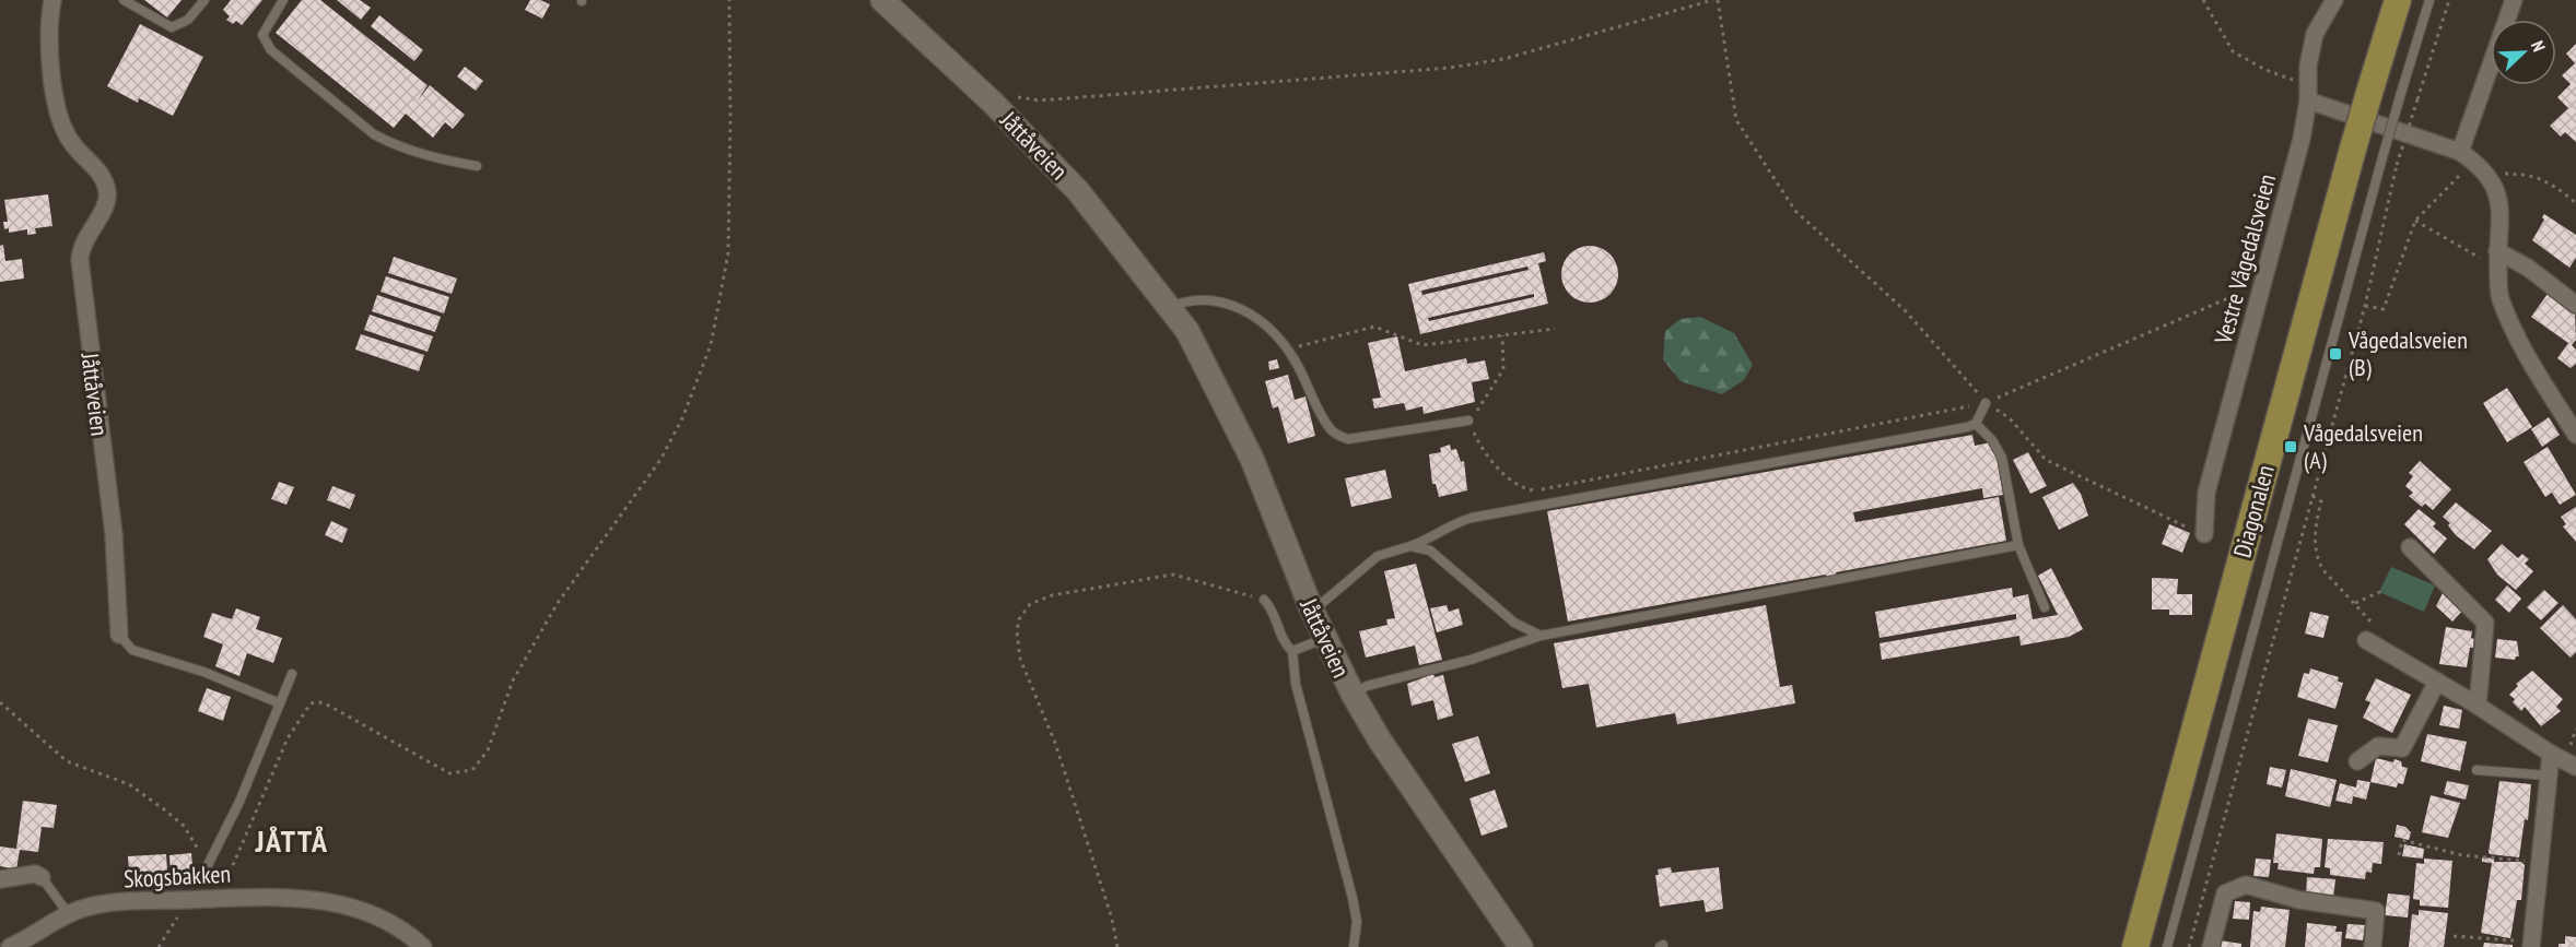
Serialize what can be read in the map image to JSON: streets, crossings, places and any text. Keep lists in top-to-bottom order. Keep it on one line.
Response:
{"streets":{"main road":["Jåttåveien","Diagonalen"],"street":["Vestre Vågedalsveien","Skogsbakken"]},"districts":["JÅTTÅ"],"places":{"transit":["Vågedalsveien (B)","Vågedalsveien (A)"]},"north":"top right"}
